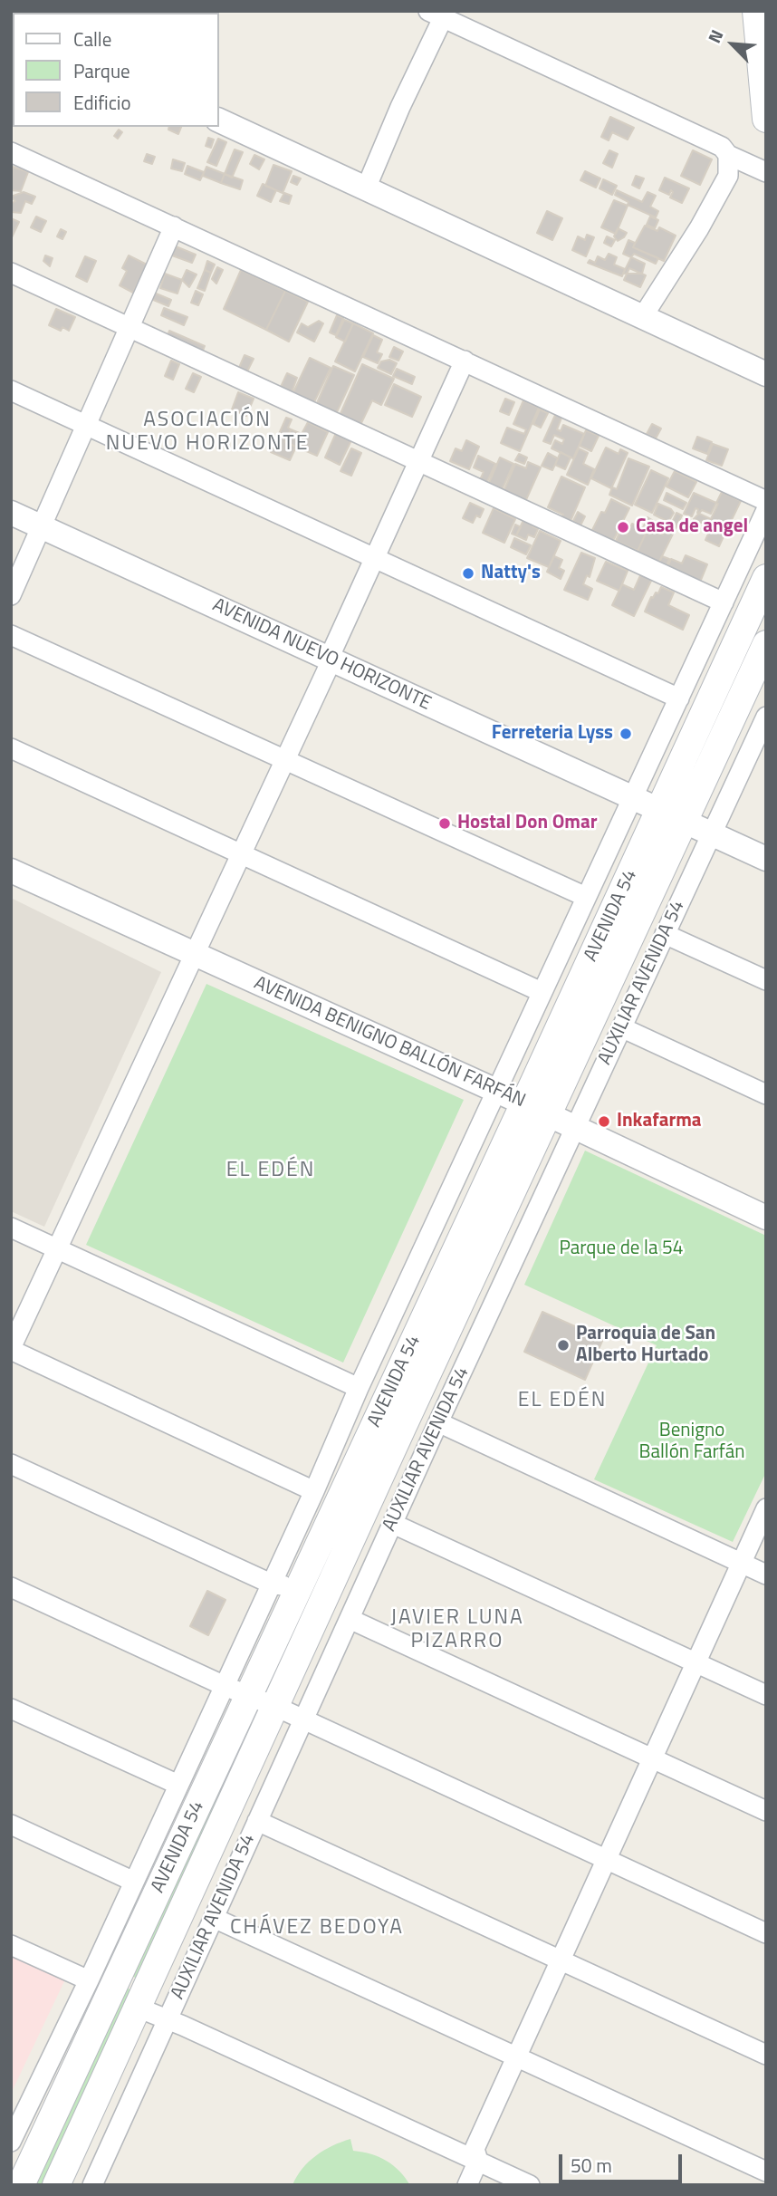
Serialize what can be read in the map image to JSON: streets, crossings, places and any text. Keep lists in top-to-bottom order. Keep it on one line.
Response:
{"streets":{"main road":["AVENIDA 54"],"street":["AVENIDA NUEVO HORIZONTE","AUXILIAR AVENIDA 54","AVENIDA BENIGNO BALLÓN FARFÁN"]},"crossings":[["AVENIDA NUEVO HORIZONTE","AVENIDA 54"],["AVENIDA NUEVO HORIZONTE","AUXILIAR AVENIDA 54"],["AVENIDA 54","AVENIDA BENIGNO BALLÓN FARFÁN"],["AUXILIAR AVENIDA 54","AVENIDA BENIGNO BALLÓN FARFÁN"]],"districts":["ASOCIACIÓN NUEVO HORIZONTE","EL EDÉN","EL EDÉN","JAVIER LUNA PIZARRO","CHÁVEZ BEDOYA"],"parks":["Parque de la 54","Benigno Ballón Farfán"],"places":["Casa de angel","Natty's","Ferreteria Lyss","Hostal Don Omar","Inkafarma","Parroquia de San Alberto Hurtado"],"legend":["Calle","Parque","Edificio"],"scale_bar":"50 m","north":"top left"}
